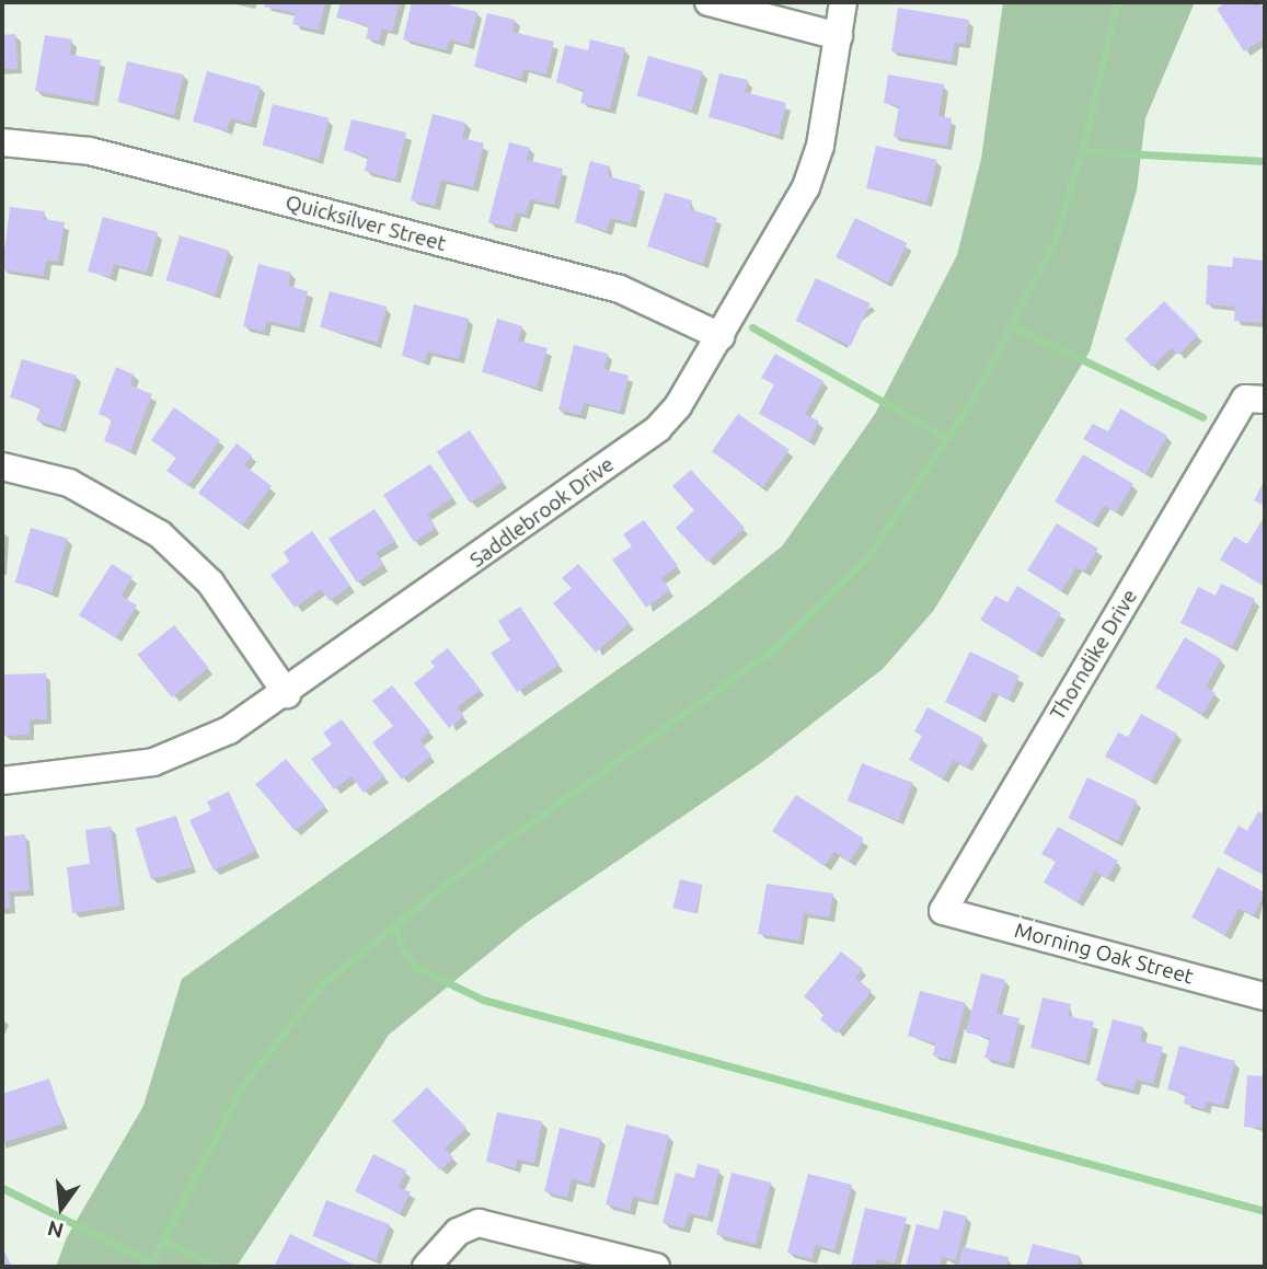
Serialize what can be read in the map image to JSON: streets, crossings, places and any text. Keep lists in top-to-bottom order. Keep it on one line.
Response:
{"streets":{"street":["Quicksilver Street","Saddlebrook Drive","Thorndike Drive","Morning Oak Street"]},"crossings":[["Quicksilver Street","Saddlebrook Drive"],["Thorndike Drive","Morning Oak Street"]],"north":"bottom"}
